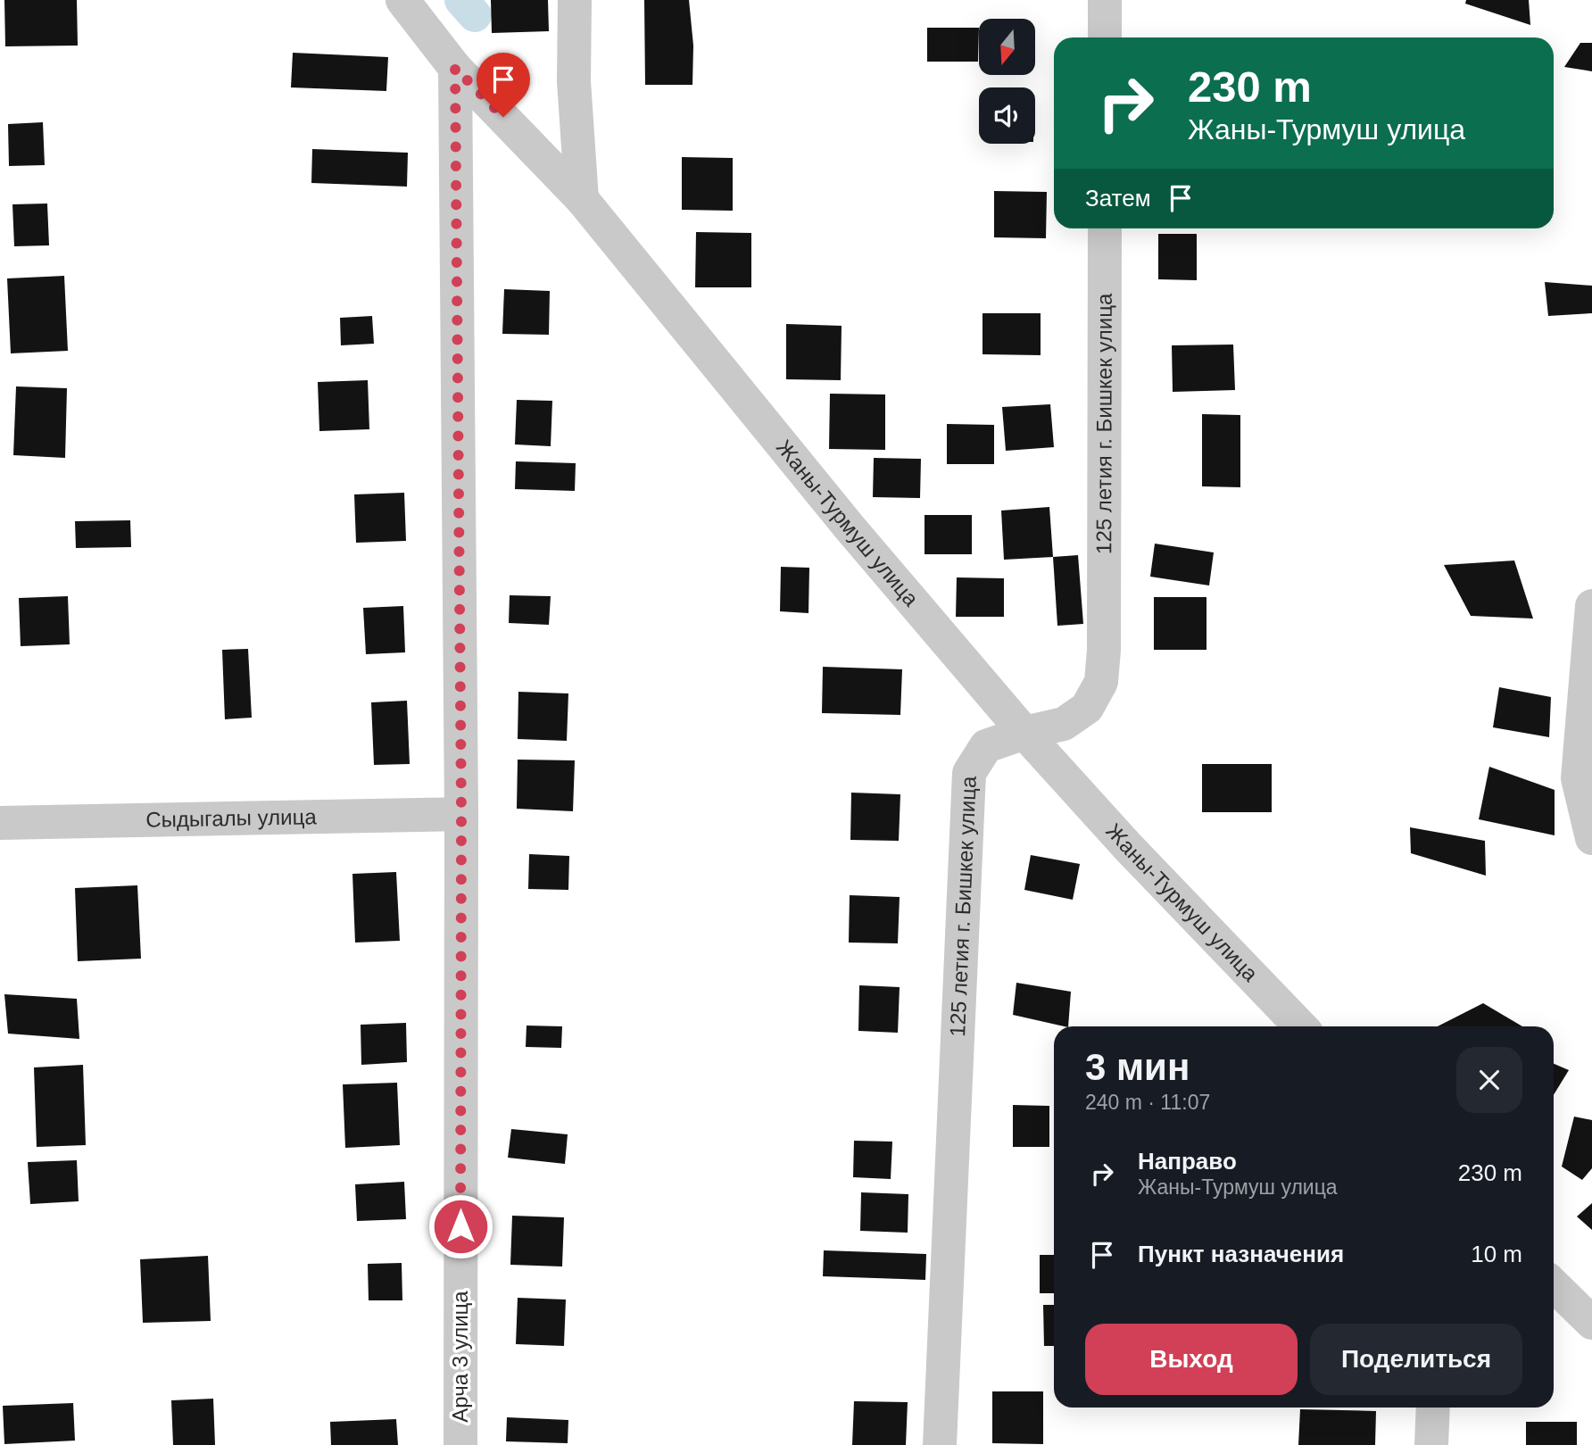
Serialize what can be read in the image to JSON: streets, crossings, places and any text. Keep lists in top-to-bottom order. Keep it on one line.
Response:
{"streets":{"street":["125 летия г. Бишкек улица","Жаны-Турмуш улица","Сыдыгалы улица","Арча 3 улица"]},"crossings":[["125 летия г. Бишкек улица","Жаны-Турмуш улица"],["Жаны-Турмуш улица","Арча 3 улица"],["Сыдыгалы улица","Арча 3 улица"]],"north":"bottom","page":{"turn":["230 m","Жаны-Турмуш улица"],"then":"Затем","heading":["3 мин","240 m · 11:07"],"list":[{"name":"Направо","note":"Жаны-Турмуш улица","value":"230 m"},{"name":"Пункт назначения","value":"10 m"}],"buttons":["Выход","Поделиться"]}}
